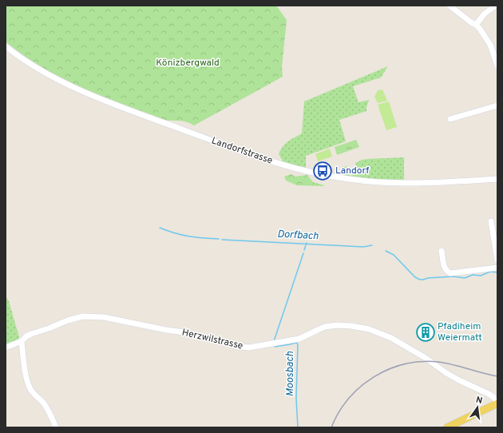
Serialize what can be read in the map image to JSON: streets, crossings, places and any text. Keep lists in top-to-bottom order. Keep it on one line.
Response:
{"streets":{"street":["Landorfstrasse","Herzwilstrasse"]},"water":["Dorfbach","Moosbach"],"parks":["Könizbergwald"],"places":{"bus stop":["Landorf"],"building":["Pfadiheim Weiermatt"]},"north":"top"}
